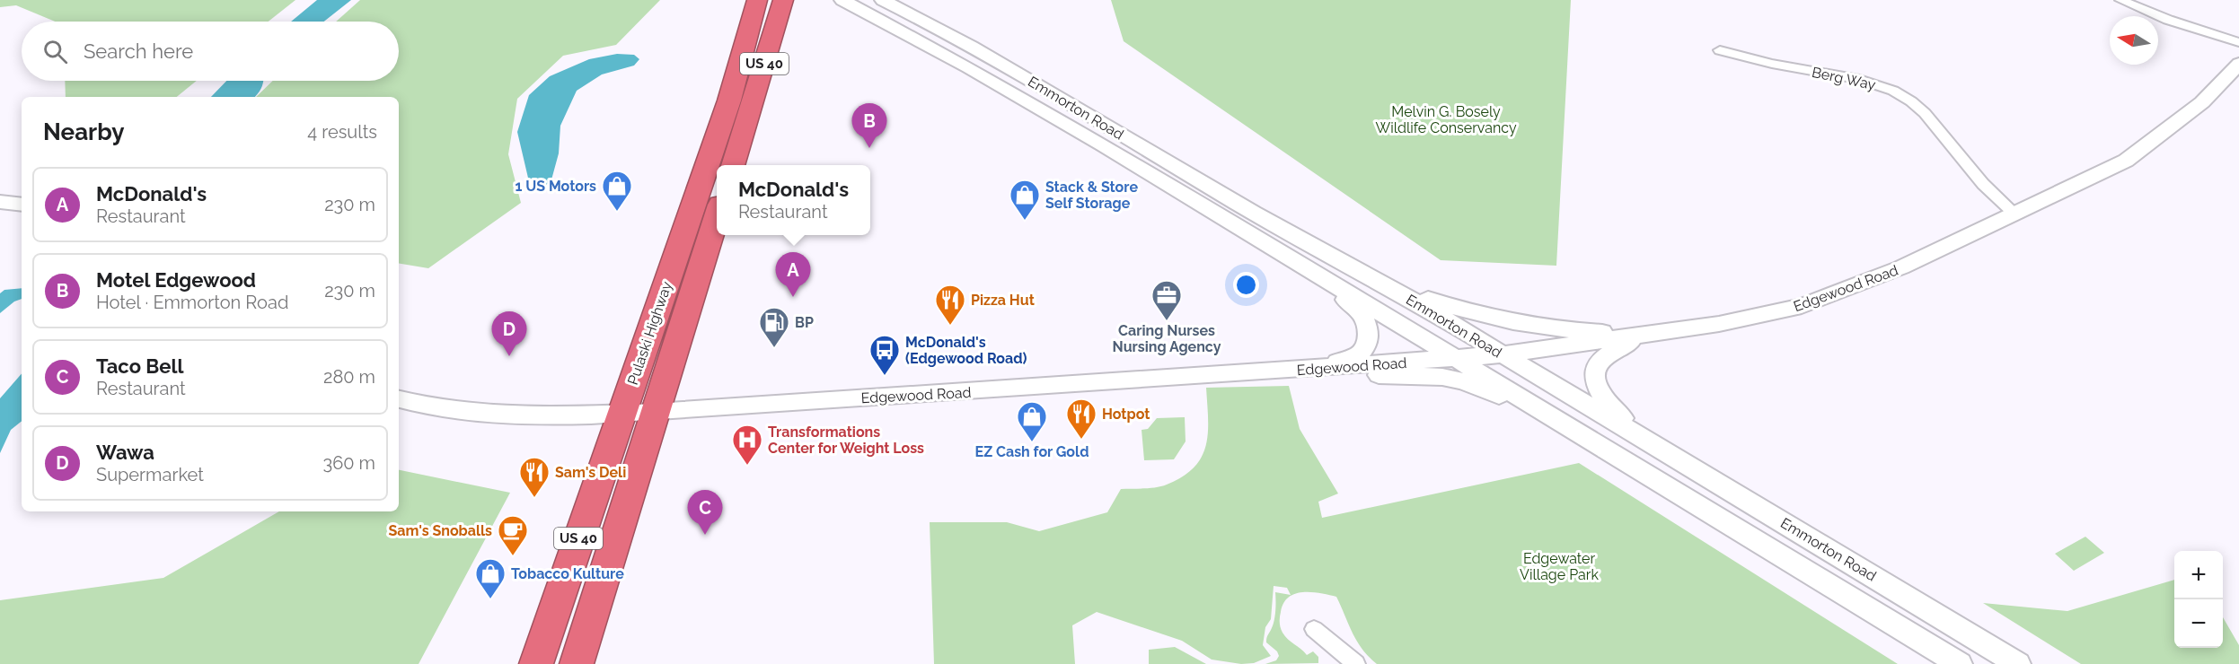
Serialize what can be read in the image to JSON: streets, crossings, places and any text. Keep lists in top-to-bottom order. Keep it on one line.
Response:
{"streets":{"highway":["US 40","Pulaski Highway"],"main road":["Emmorton Road","Edgewood Road"],"street":["Berg Way"]},"crossings":[["Berg Way","Edgewood Road"],["Emmorton Road","Edgewood Road"],["Edgewood Road","Pulaski Highway"]],"parks":["Melvin G. Bosely Wildlife Conservancy","Edgewater Village Park"],"places":{"shop":["1 US Motors","Stack & Store Self Storage","EZ Cash for Gold","Tobacco Kulture"],"office":["Caring Nurses Nursing Agency"],"restaurant":["Pizza Hut","Hotpot","Sam's Deli"],"fuel station":["BP"],"bus stop":["McDonald's (Edgewood Road)"],"hospital":["Transformations Center for Weight Loss"],"cafe":["Sam's Snoballs"]},"north":"left","page":{"search":"Search here","heading":["Nearby","4 results"],"pins":["B","A","D","C"],"popup":["McDonald's","Restaurant"],"list":[{"mark":"A","name":"McDonald's","note":"Restaurant","value":"230 m"},{"mark":"B","name":"Motel Edgewood","note":"Hotel · Emmorton Road","value":"230 m"},{"mark":"C","name":"Taco Bell","note":"Restaurant","value":"280 m"},{"mark":"D","name":"Wawa","note":"Supermarket","value":"360 m"}],"map_buttons":["+","−"]}}
